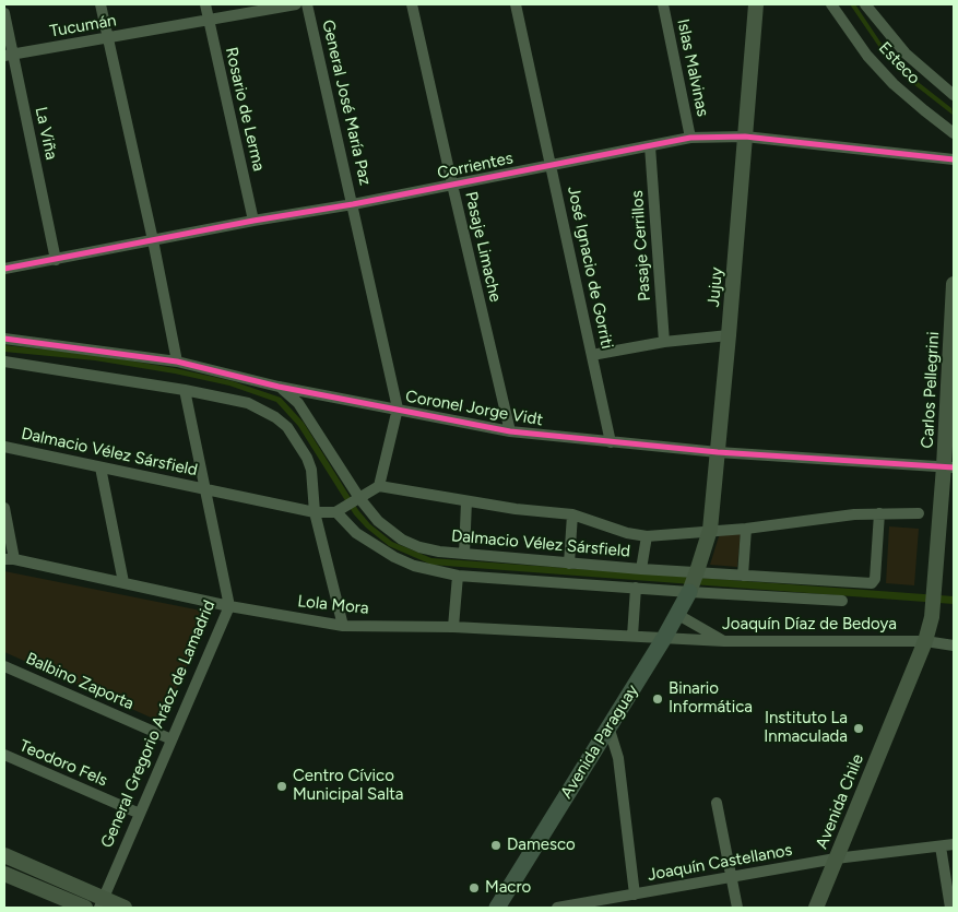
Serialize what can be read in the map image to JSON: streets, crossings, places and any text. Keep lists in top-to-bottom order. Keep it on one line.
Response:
{"streets":{"main road":["Jujuy","Carlos Pellegrini","Avenida Paraguay","Avenida Chile"],"street":["Tucumán","Esteco","Islas Malvinas","General José María Paz","Rosario de Lerma","La Viña","Corrientes","Pasaje Cerrillos","Pasaje Limache","José Ignacio de Gorriti","Coronel Jorge Vidt","Dalmacio Vélez Sársfield","Lola Mora","Joaquín Díaz de Bedoya","Balbino Zaporta","General Gregorio Aráoz de Lamadrid","Teodoro Fels","Joaquín Castellanos"]},"crossings":[["Tucumán","Rosario de Lerma"],["Tucumán","La Viña"],["Islas Malvinas","Corrientes"],["General José María Paz","Corrientes"],["General José María Paz","Coronel Jorge Vidt"],["Rosario de Lerma","Corrientes"],["La Viña","Corrientes"],["Corrientes","Pasaje Cerrillos"],["Corrientes","Pasaje Limache"],["Corrientes","José Ignacio de Gorriti"],["Corrientes","Jujuy"],["Pasaje Limache","Coronel Jorge Vidt"],["José Ignacio de Gorriti","Coronel Jorge Vidt"],["Jujuy","Coronel Jorge Vidt"],["Jujuy","Dalmacio Vélez Sársfield"],["Jujuy","Avenida Paraguay"],["Carlos Pellegrini","Coronel Jorge Vidt"],["Carlos Pellegrini","Avenida Chile"],["Coronel Jorge Vidt","Dalmacio Vélez Sársfield"],["Dalmacio Vélez Sársfield","General Gregorio Aráoz de Lamadrid"],["Dalmacio Vélez Sársfield","Avenida Paraguay"],["Lola Mora","Joaquín Díaz de Bedoya"],["Lola Mora","General Gregorio Aráoz de Lamadrid"],["Lola Mora","Avenida Paraguay"],["Joaquín Díaz de Bedoya","Avenida Paraguay"],["Joaquín Díaz de Bedoya","Avenida Chile"],["Balbino Zaporta","General Gregorio Aráoz de Lamadrid"],["General Gregorio Aráoz de Lamadrid","Teodoro Fels"],["Avenida Chile","Joaquín Castellanos"]],"places":["Binario Informática","Instituto La Inmaculada","Centro Cívico Municipal Salta","Damesco","Macro"]}
